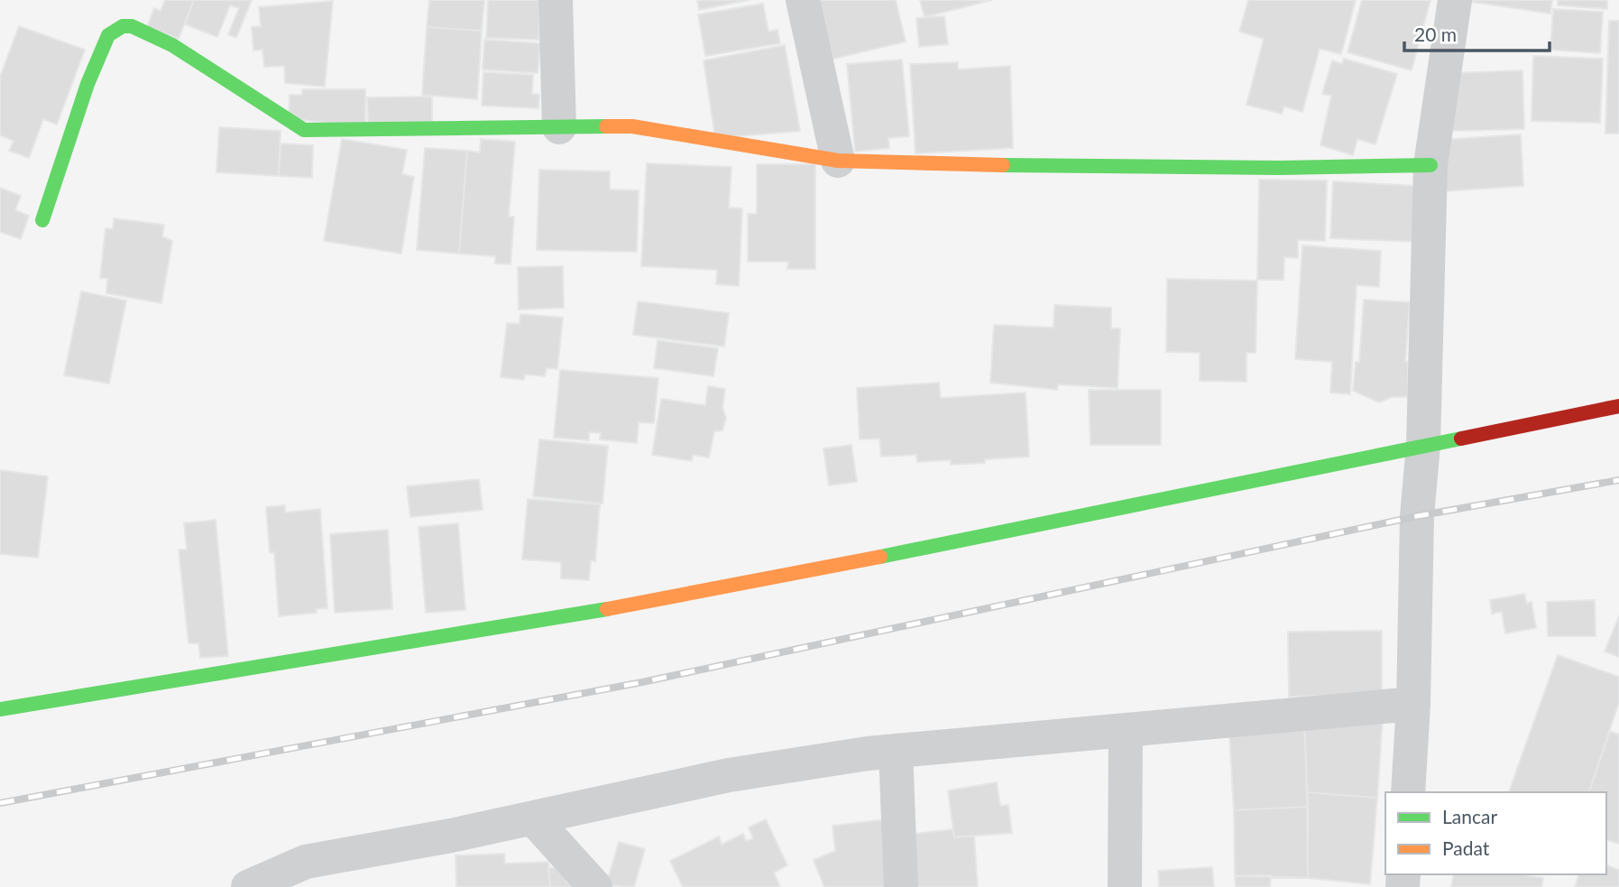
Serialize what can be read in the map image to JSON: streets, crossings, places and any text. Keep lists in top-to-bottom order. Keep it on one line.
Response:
{"legend":["Lancar","Padat"],"scale_bar":"20 m"}
